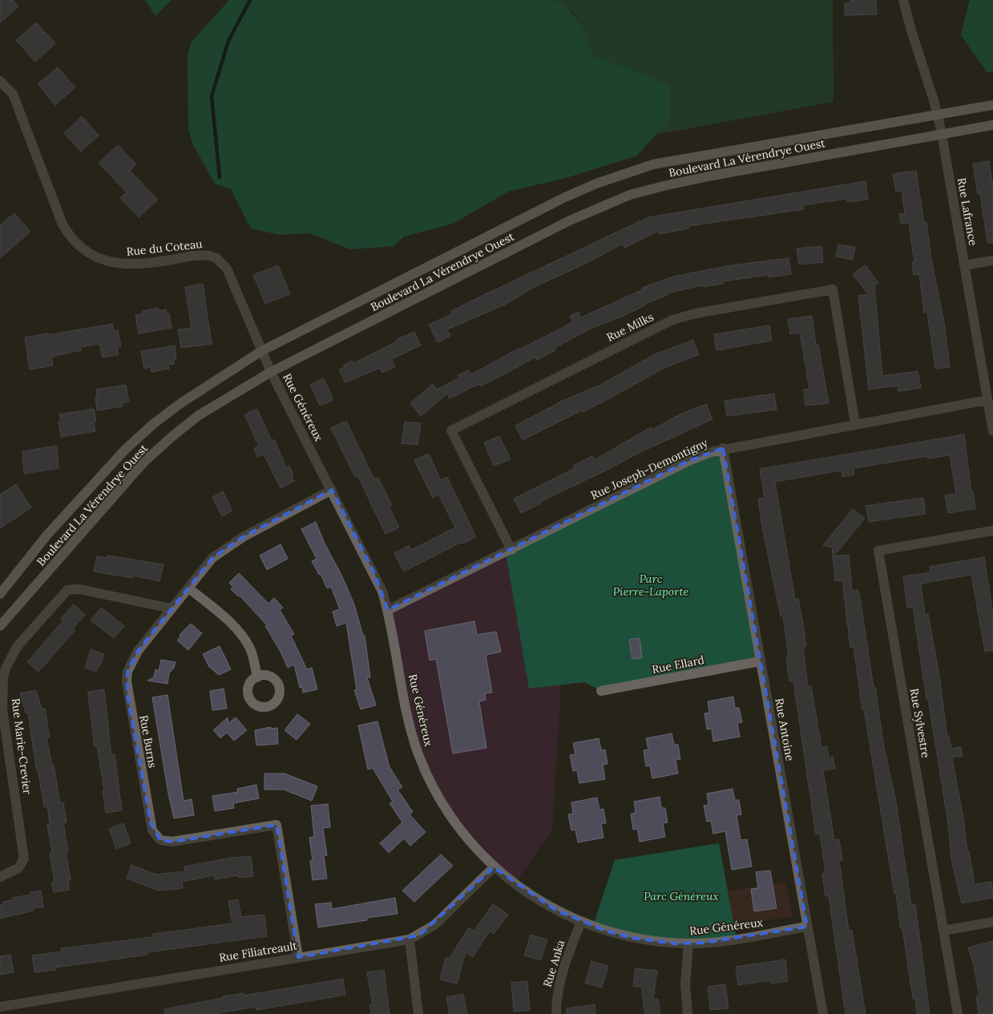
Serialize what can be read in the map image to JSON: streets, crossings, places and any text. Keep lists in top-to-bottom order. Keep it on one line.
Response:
{"streets":{"main road":["Boulevard La Vérendrye Ouest"],"street":["Rue Lafrance","Rue du Coteau","Rue Milks","Rue Généreux","Rue Joseph-Demontigny","Rue Ellard","Rue Sylvestre","Rue Antoine","Rue Burns","Rue Marie-Crevier","Rue Filiatreault","Rue Anka"]},"crossings":[["Boulevard La Vérendrye Ouest","Rue Lafrance"],["Boulevard La Vérendrye Ouest","Rue du Coteau"],["Boulevard La Vérendrye Ouest","Rue Généreux"],["Rue Lafrance","Rue Joseph-Demontigny"],["Rue du Coteau","Rue Généreux"],["Rue Milks","Rue Joseph-Demontigny"],["Rue Généreux","Rue Joseph-Demontigny"],["Rue Généreux","Rue Antoine"],["Rue Généreux","Rue Burns"],["Rue Généreux","Rue Filiatreault"],["Rue Généreux","Rue Anka"],["Rue Joseph-Demontigny","Rue Antoine"],["Rue Ellard","Rue Antoine"],["Rue Burns","Rue Marie-Crevier"],["Rue Burns","Rue Filiatreault"]],"parks":["Parc Pierre-Laporte","Parc Généreux"]}
